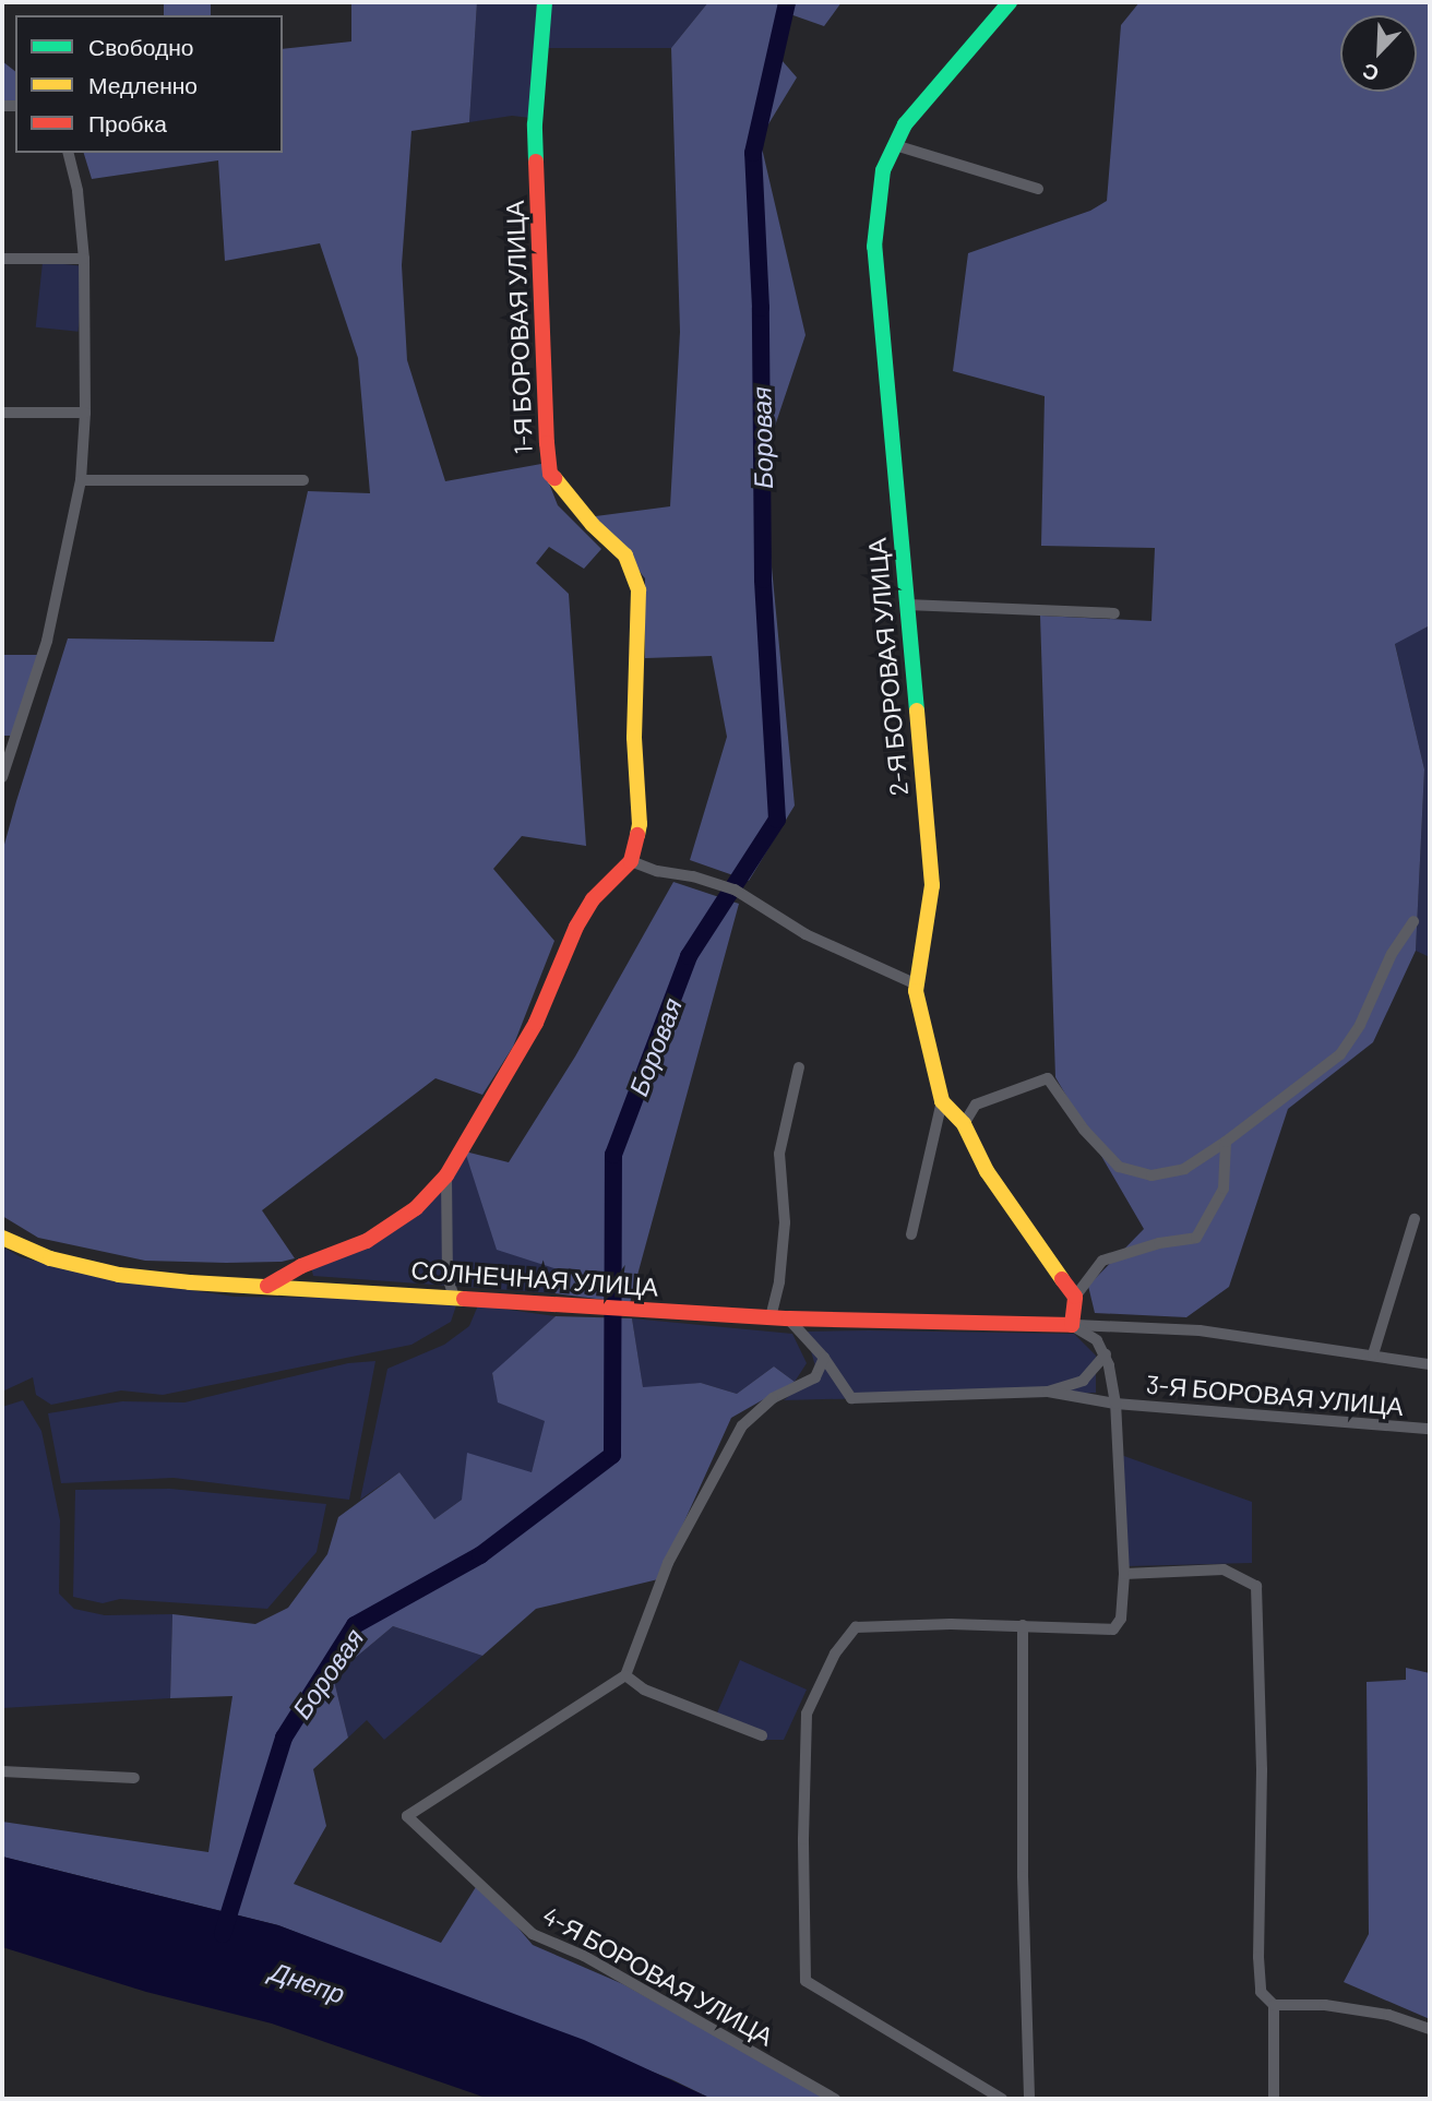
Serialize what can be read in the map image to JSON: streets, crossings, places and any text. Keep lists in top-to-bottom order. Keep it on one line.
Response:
{"streets":{"street":["1-Я БОРОВАЯ УЛИЦА","2-Я БОРОВАЯ УЛИЦА","СОЛНЕЧНАЯ УЛИЦА","3-Я БОРОВАЯ УЛИЦА","4-Я БОРОВАЯ УЛИЦА"]},"water":["Боровая","Днепр"],"legend":["Свободно","Медленно","Пробка"],"north":"bottom left"}
